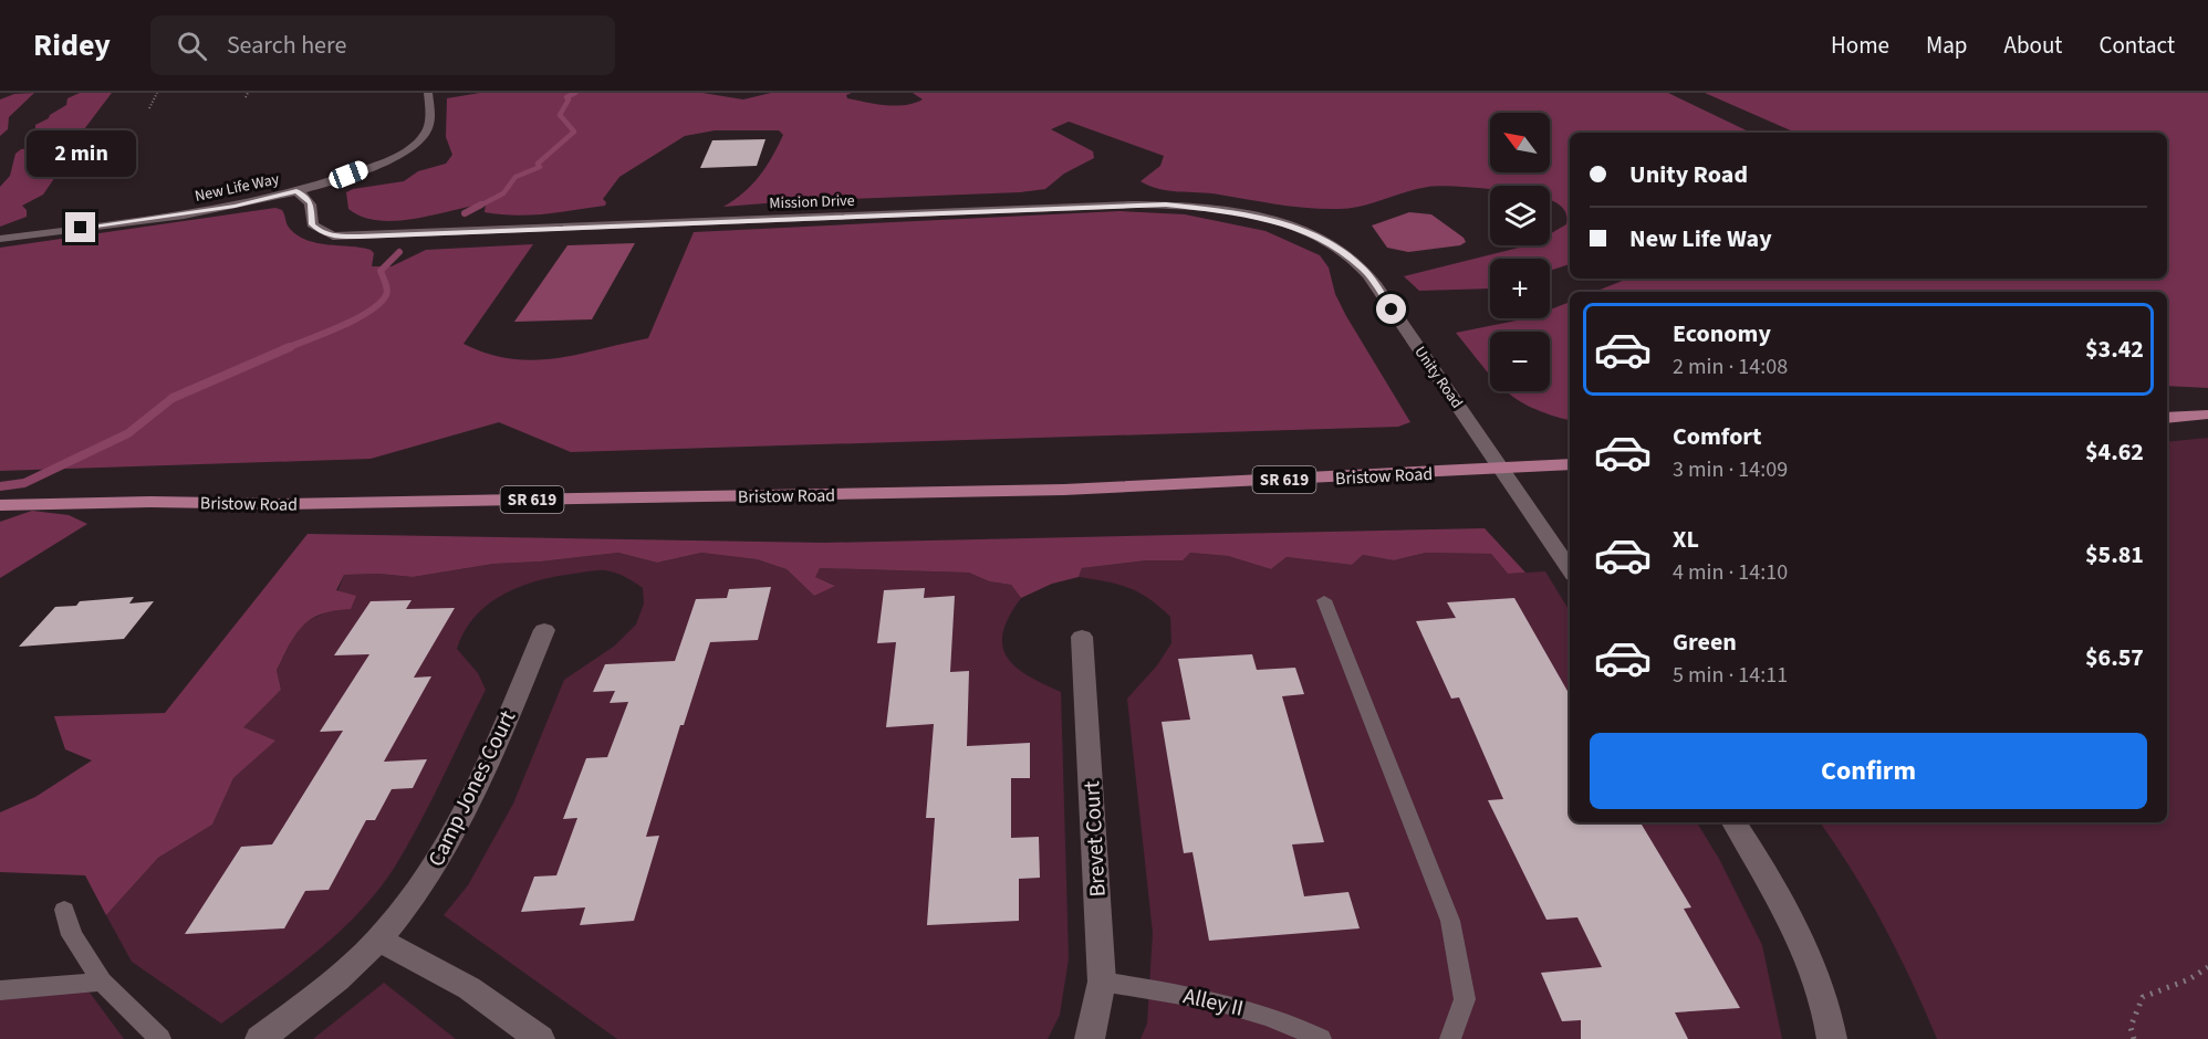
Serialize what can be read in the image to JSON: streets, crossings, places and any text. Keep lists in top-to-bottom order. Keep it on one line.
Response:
{"streets":{"main road":["Bristow Road","SR 619"],"street":["New Life Way","Mission Drive","Unity Road","Camp Jones Court","Brevet Court"],"lane":["Alley II"]},"crossings":[["New Life Way","Mission Drive"],["Mission Drive","Unity Road"],["Unity Road","Bristow Road"],["Brevet Court","Alley II"]],"north":"top left","page":{"header":"Ridey","search":"Search here","nav":["Home","Map","About","Contact"],"map_buttons":["+","−"],"bubble":"2 min","banner":["Unity Road","New Life Way"],"list":[{"name":"Economy","note":"2 min · 14:08","value":"$3.42"},{"name":"Comfort","note":"3 min · 14:09","value":"$4.62"},{"name":"XL","note":"4 min · 14:10","value":"$5.81"},{"name":"Green","note":"5 min · 14:11","value":"$6.57"}],"buttons":"Confirm"}}
